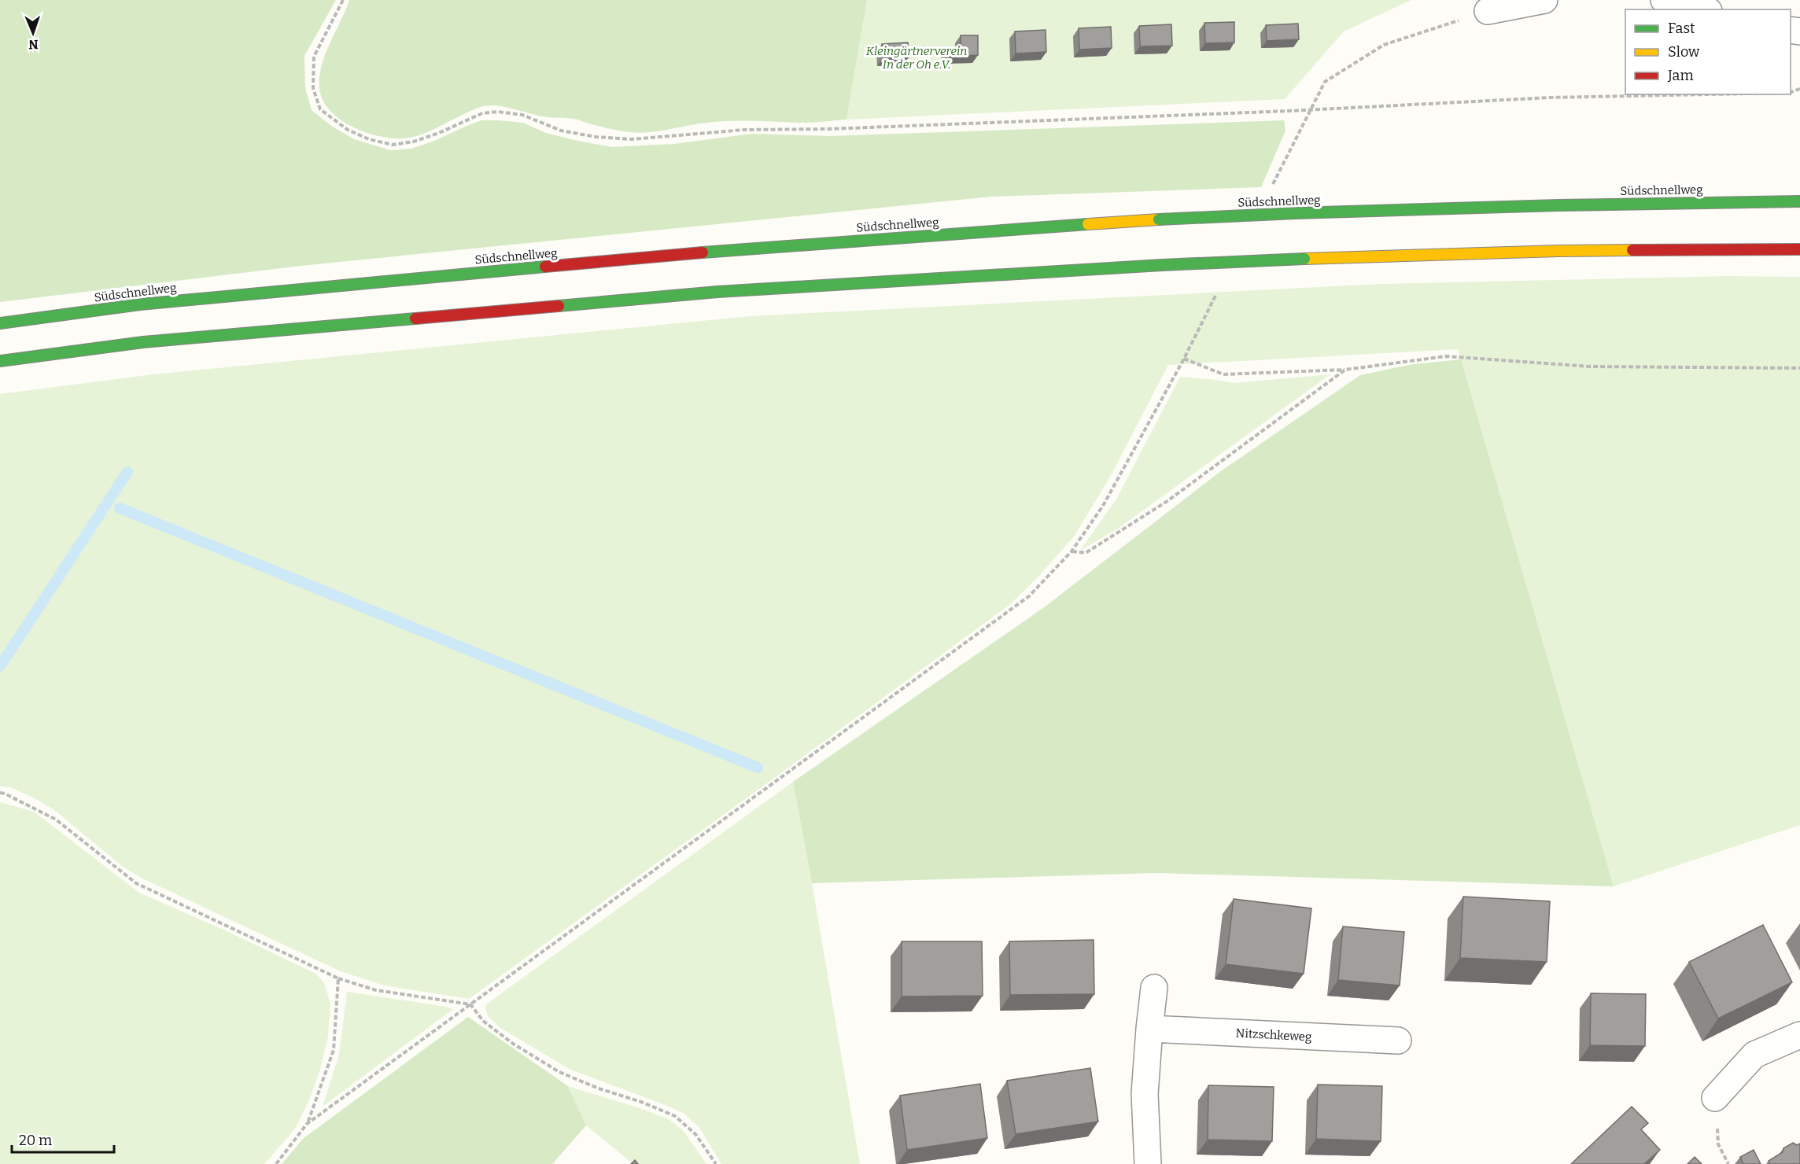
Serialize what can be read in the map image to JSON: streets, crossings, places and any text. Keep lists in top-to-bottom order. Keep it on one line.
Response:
{"streets":{"highway":["Südschnellweg"],"street":["Nitzschkeweg"]},"parks":["Kleingärtnerverein In der Oh e.V."],"legend":["Fast","Slow","Jam"],"scale_bar":"20 m","north":"bottom"}
